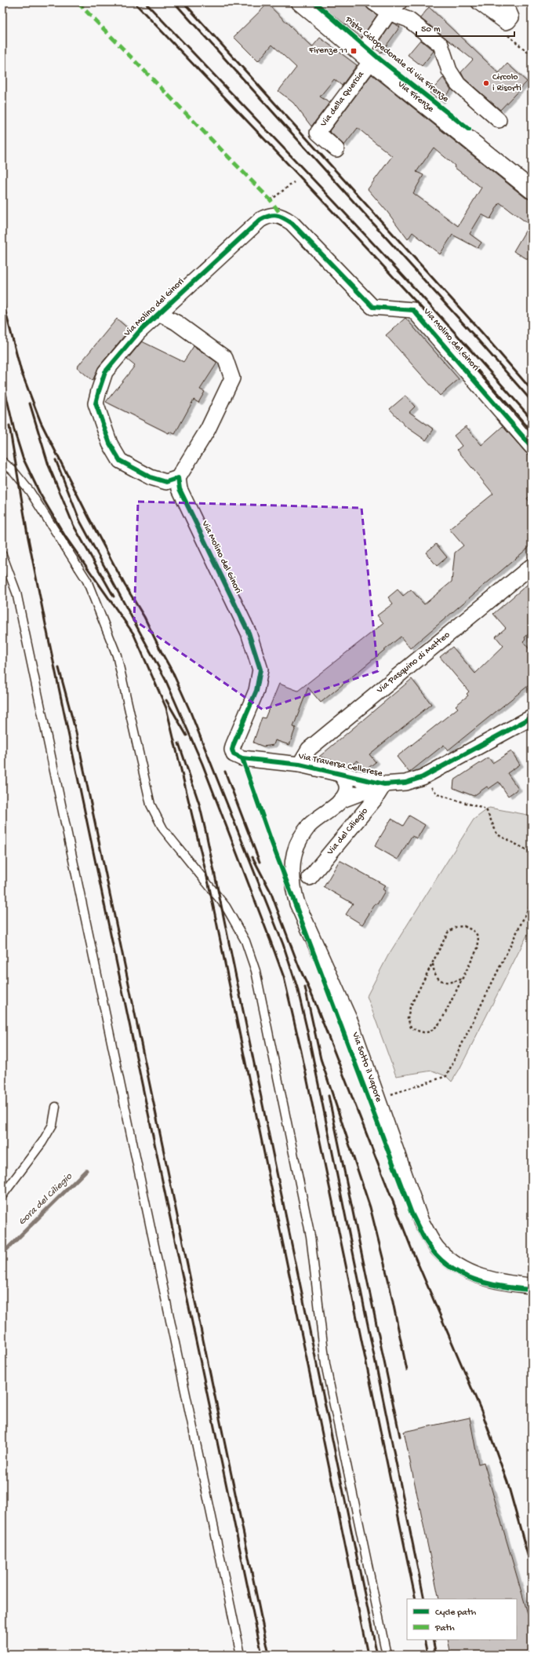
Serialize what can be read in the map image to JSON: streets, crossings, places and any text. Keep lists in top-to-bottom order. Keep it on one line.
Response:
{"streets":{"main road":["Via Firenze"],"street":["Via della Quercia","Via Molino del Ginori","Via Pasquino di Matteo","Via Traversa Cellerese","Via del Ciliegio","Via Sotto il Vapore"],"cycle path":["Pista Ciclopedonale di via Firenze"]},"crossings":[["Via Firenze","Via della Quercia"],["Via Molino del Ginori","Via Traversa Cellerese"],["Via Pasquino di Matteo","Via Traversa Cellerese"],["Via Traversa Cellerese","Via del Ciliegio"],["Via Traversa Cellerese","Via Sotto il Vapore"],["Via del Ciliegio","Via Sotto il Vapore"]],"water":["Gora del Ciliegio"],"places":{"transit":["Firenze 11"],"other":["Circolo i Risorti"]},"legend":["Cycle path","Path"],"scale_bar":"50 m"}
